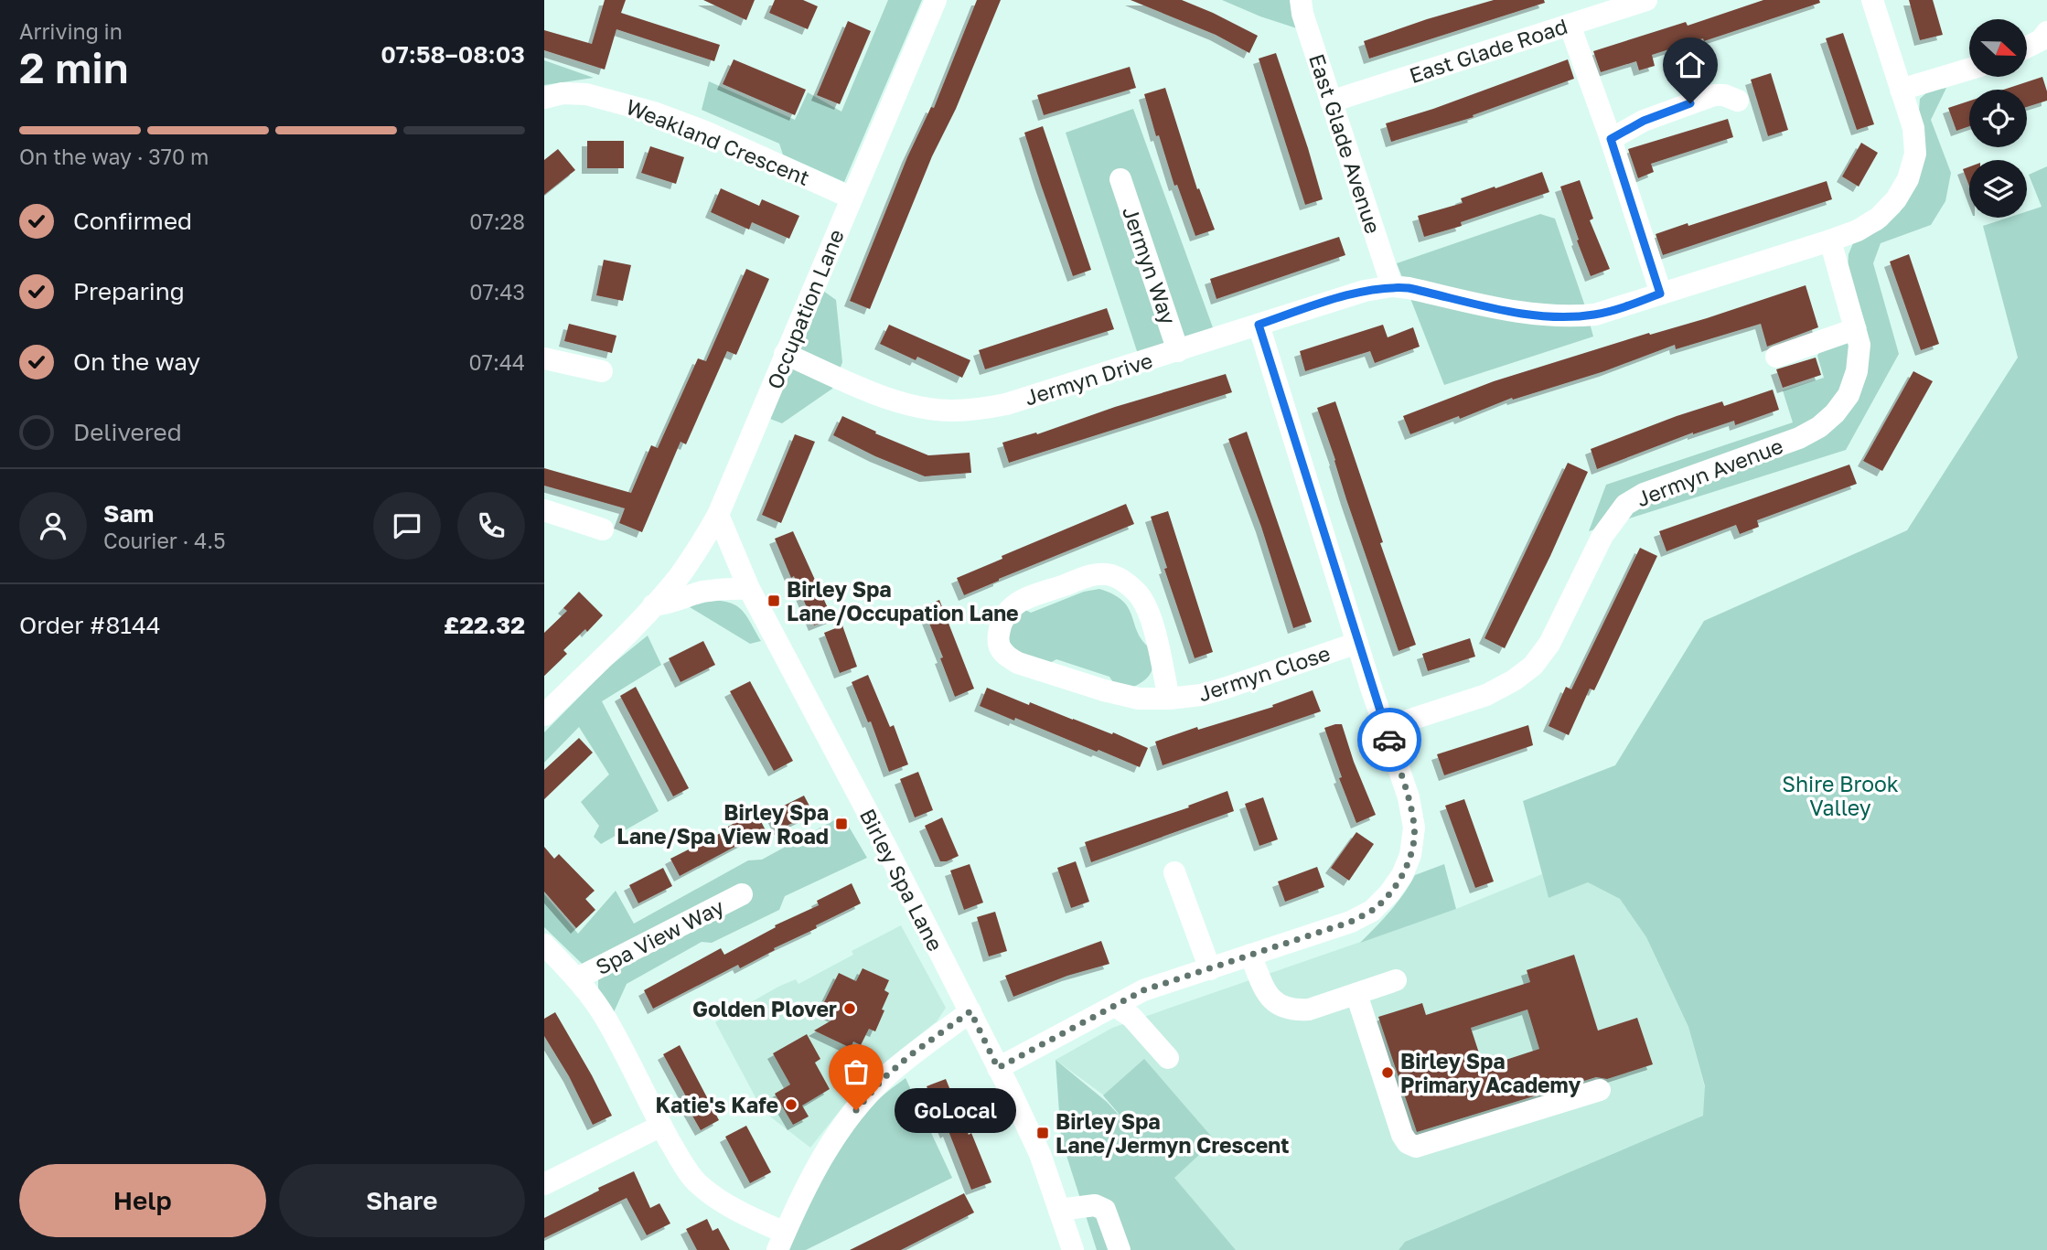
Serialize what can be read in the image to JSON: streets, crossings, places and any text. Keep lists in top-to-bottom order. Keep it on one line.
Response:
{"streets":{"street":["East Glade Road","Weakland Crescent","East Glade Avenue","Jermyn Way","Occupation Lane","Jermyn Drive","Jermyn Avenue","Jermyn Close","Birley Spa Lane","Spa View Way"]},"crossings":[["East Glade Road","East Glade Avenue"],["Weakland Crescent","Occupation Lane"],["East Glade Avenue","Jermyn Drive"],["Jermyn Way","Jermyn Drive"],["Occupation Lane","Jermyn Drive"],["Occupation Lane","Birley Spa Lane"],["Jermyn Drive","Jermyn Avenue"]],"parks":["Shire Brook Valley"],"places":{"transit":["Birley Spa Lane/Occupation Lane","Birley Spa Lane/Spa View Road","Birley Spa Lane/Jermyn Crescent"],"other":["Golden Plover","Birley Spa Primary Academy","Katie's Kafe","GoLocal"]},"north":"right","page":{"heading":["2 min","Arriving in","07:58–08:03"],"panel":["Sam","Courier · 4.5","Order #8144","£22.32"],"bar":"On the way · 370 m","list":[["Confirmed","07:28"],["Preparing","07:43"],["On the way","07:44"],"Delivered"],"bubble":"GoLocal","buttons":["Help","Share"]}}
